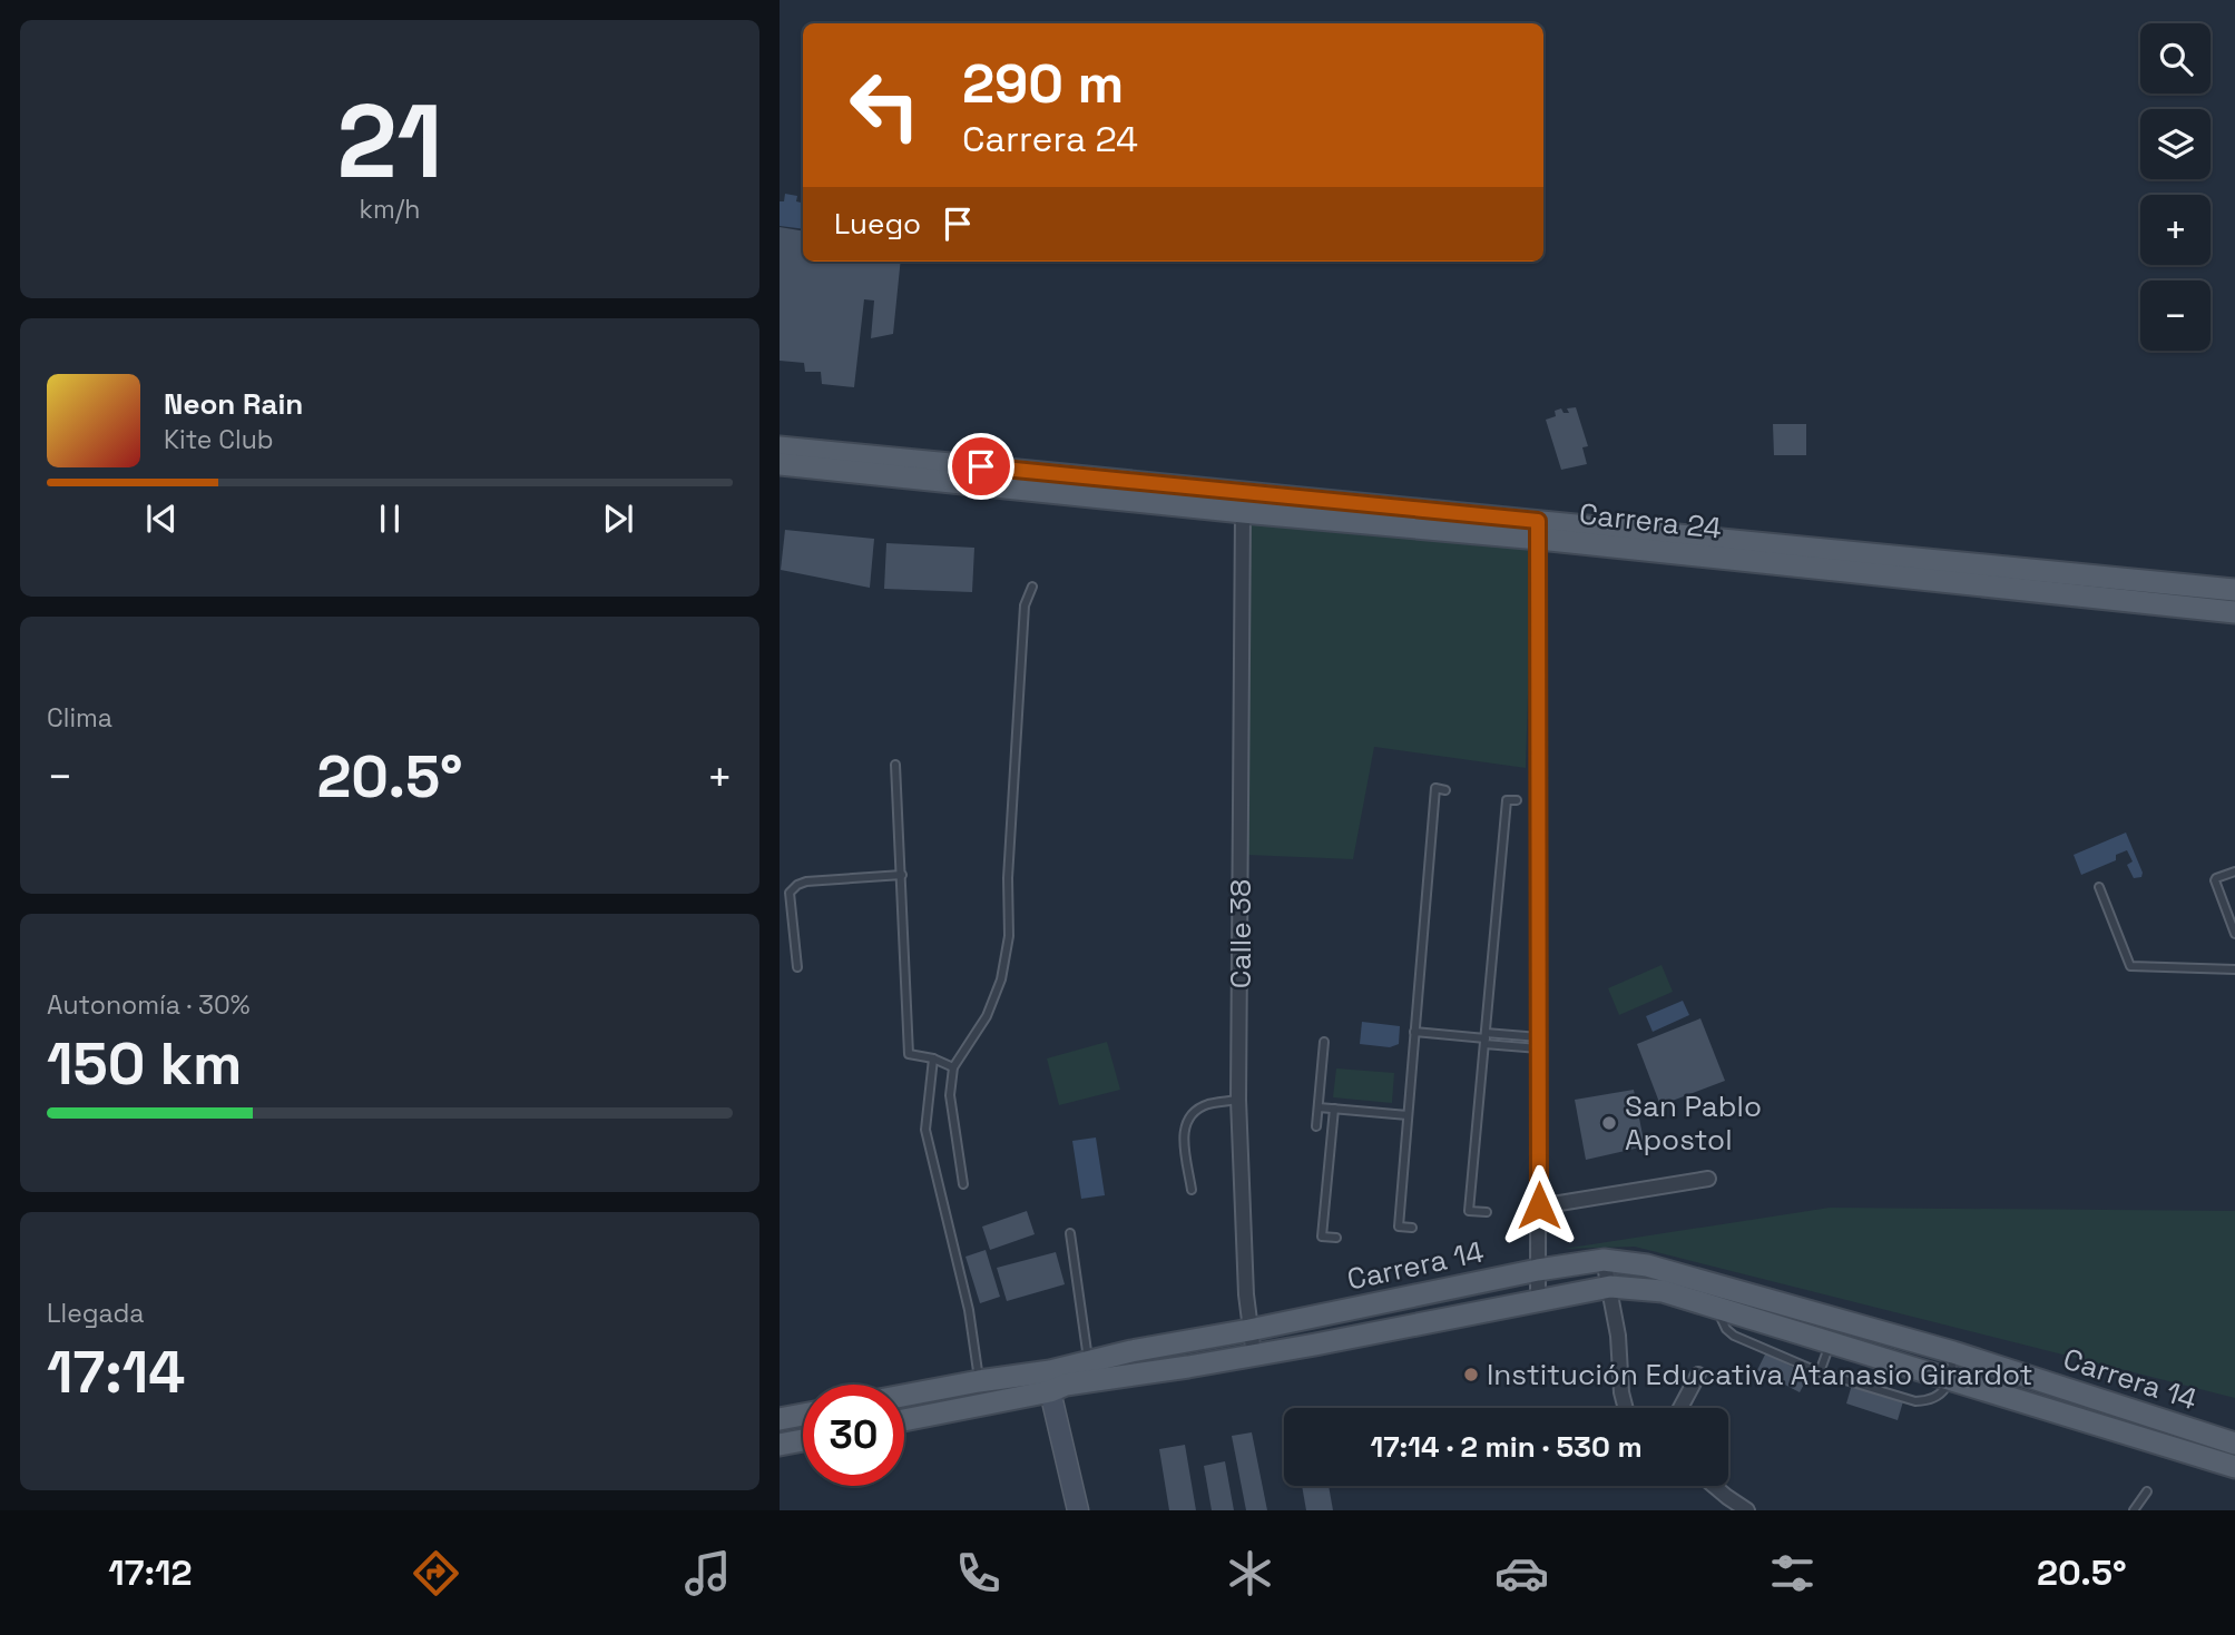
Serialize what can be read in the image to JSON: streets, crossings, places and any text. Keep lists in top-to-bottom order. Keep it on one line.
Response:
{"streets":{"main road":["Carrera 24","Carrera 14"],"street":["Calle 38"]},"crossings":[["Carrera 24","Calle 38"],["Calle 38","Carrera 14"]],"places":["San Pablo Apostol","Institución Educativa Atanasio Girardot"],"page":{"tile":[["21","km/h"],"Clima",["Autonomía · 30%","150 km"],["Llegada","17:14"]],"map_buttons":["+","−"],"turn":["290 m","Carrera 24"],"then":"Luego","song":["Neon Rain","Kite Club"],"heat":["−","20.5°","+"],"limit":"30","trip":"17:14 · 2 min · 530 m","tabs":["17:12","20.5°"]}}
